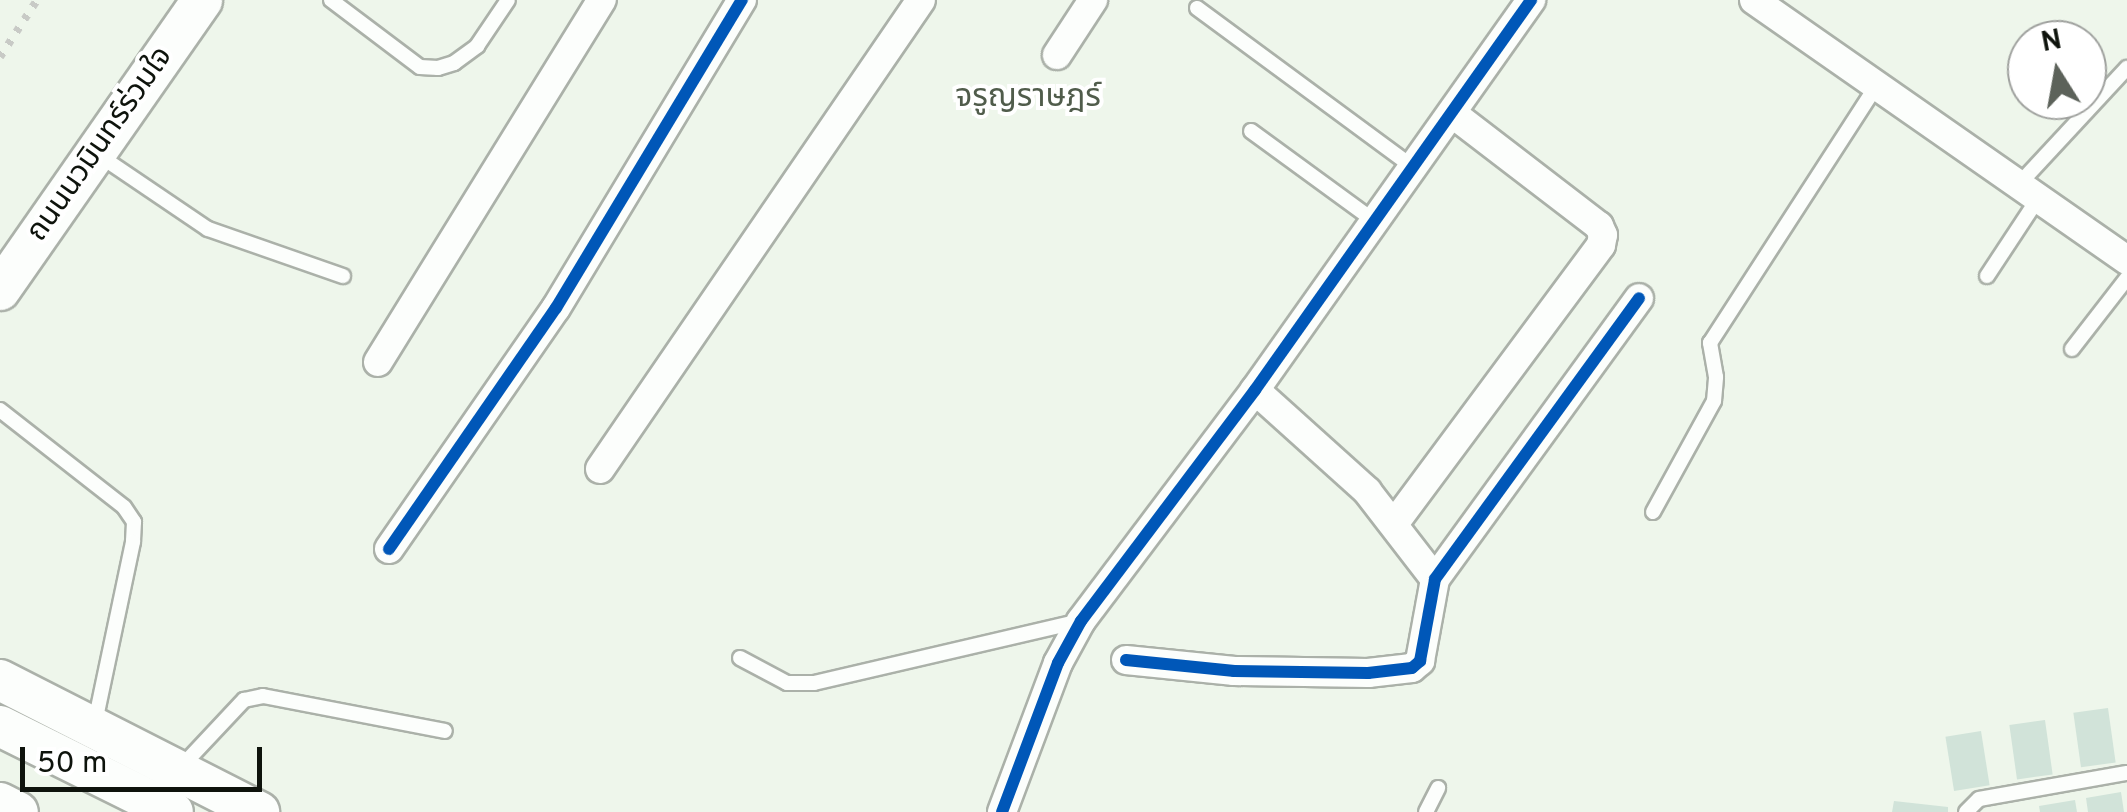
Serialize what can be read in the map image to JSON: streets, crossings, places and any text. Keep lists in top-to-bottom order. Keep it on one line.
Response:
{"streets":{"main road":["ถนนนวมินทร์ร่วมใจ"]},"districts":["จรูญราษฎร์"],"scale_bar":"50 m","north":"top"}
